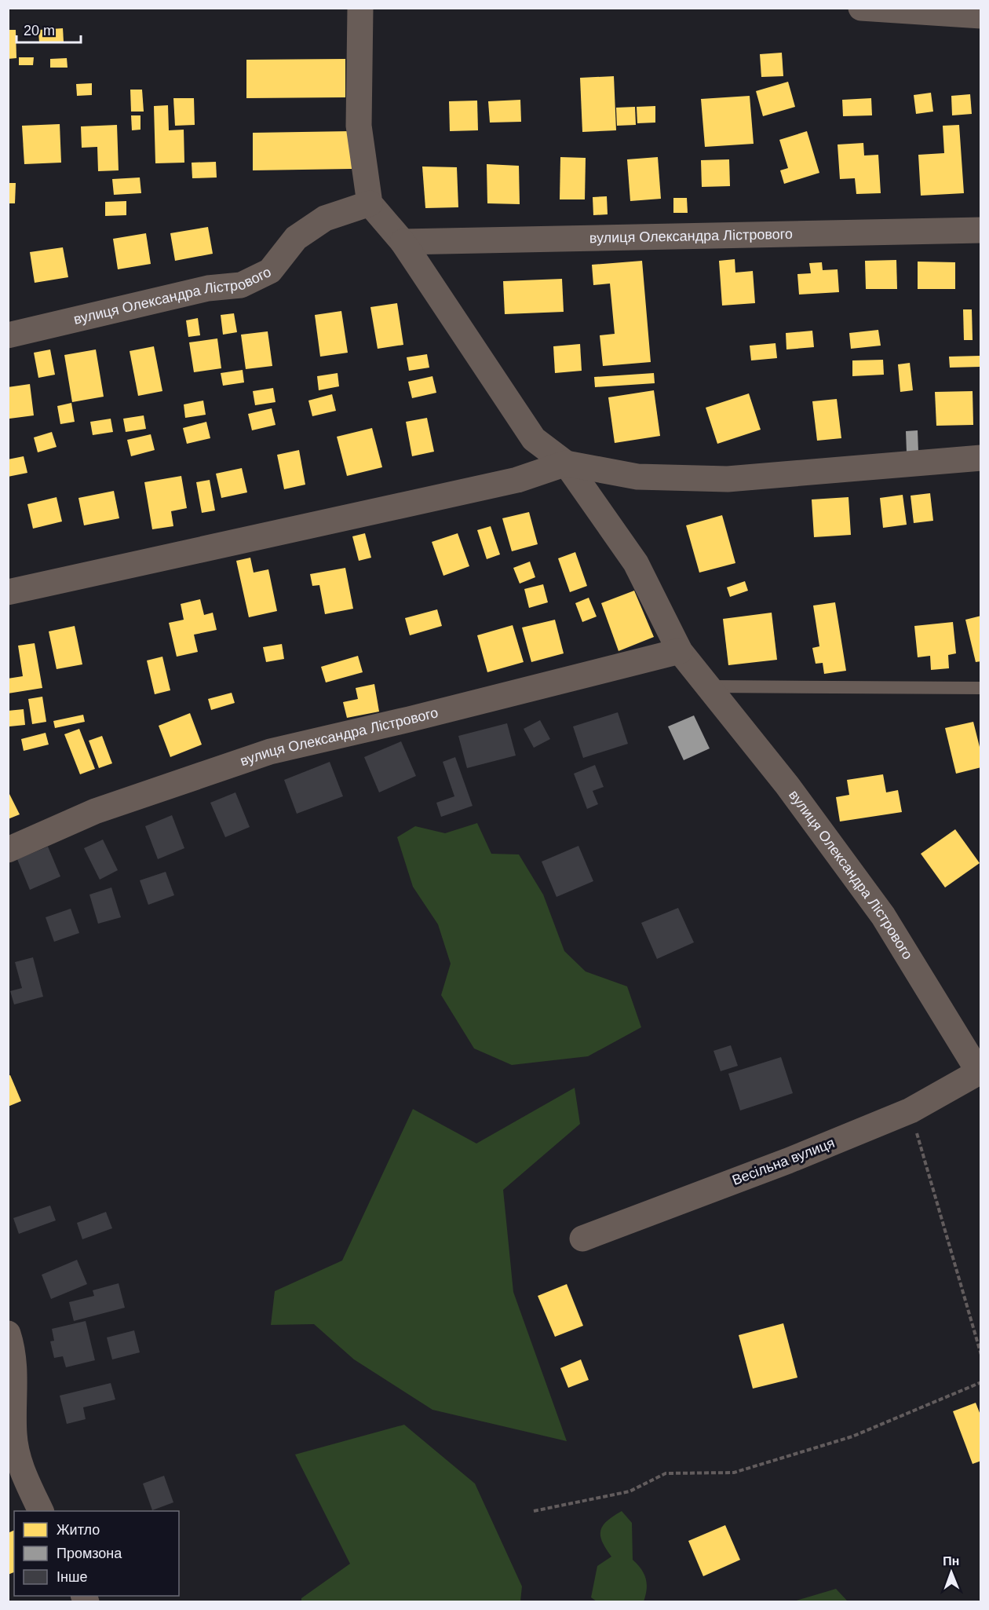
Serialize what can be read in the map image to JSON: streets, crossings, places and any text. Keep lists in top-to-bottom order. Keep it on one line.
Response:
{"streets":{"street":["вулиця Олександра Лістрового","Весільна вулиця"]},"crossings":[["вулиця Олександра Лістрового","Весільна вулиця"]],"legend":["Житло","Промзона","Інше"],"scale_bar":"20 m","north":"top"}
